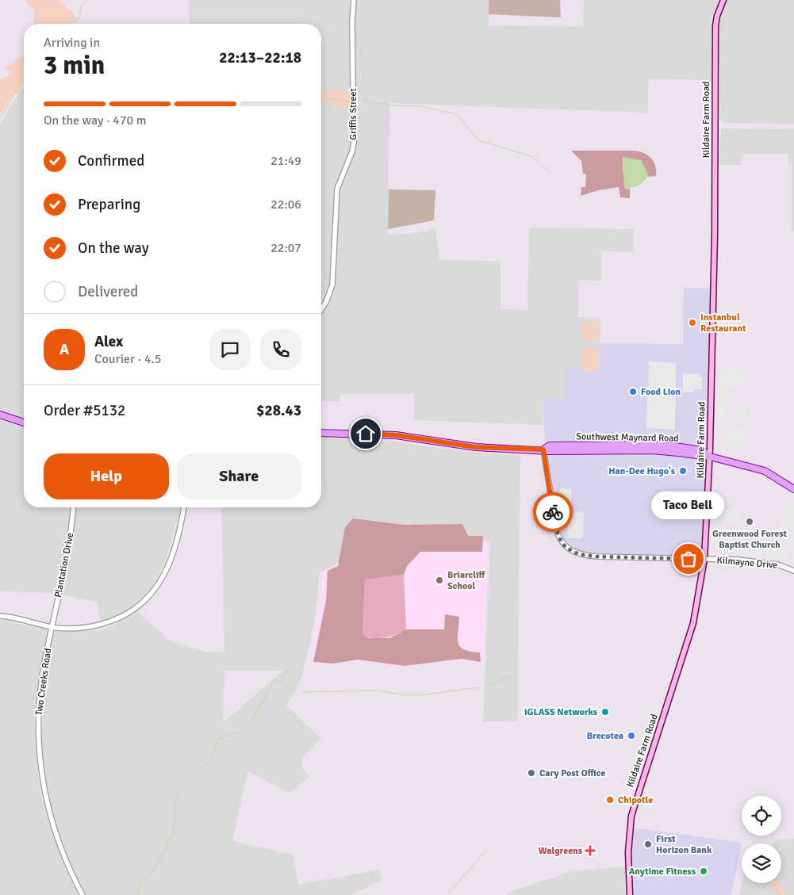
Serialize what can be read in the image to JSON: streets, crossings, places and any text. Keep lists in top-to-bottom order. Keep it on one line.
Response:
{"streets":{"main road":["Kildaire Farm Road","Southwest Maynard Road"],"street":["Griffis Street","Kilmayne Drive","Plantation Drive","Two Creeks Road"]},"crossings":[["Kildaire Farm Road","Southwest Maynard Road"],["Kildaire Farm Road","Kilmayne Drive"],["Southwest Maynard Road","Kilmayne Drive"],["Plantation Drive","Two Creeks Road"]],"places":{"other":["Instanbul Restaurant","Food Lion","Han-Dee Hugo's","Greenwood Forest Baptist Church","Taco Bell","Briarcliff School","iGLASS Networks","Brecotea","Cary Post Office","Chipotle","First Horizon Bank","Anytime Fitness"],"health":["Walgreens"]},"page":{"heading":["3 min","Arriving in","22:13–22:18"],"panel":["Alex","Courier · 4.5","Order #5132","$28.43"],"bar":"On the way · 470 m","list":[["Confirmed","21:49"],["Preparing","22:06"],["On the way","22:07"],"Delivered"],"round":"A","buttons":["Help","Share"],"bubble":"Taco Bell"}}
